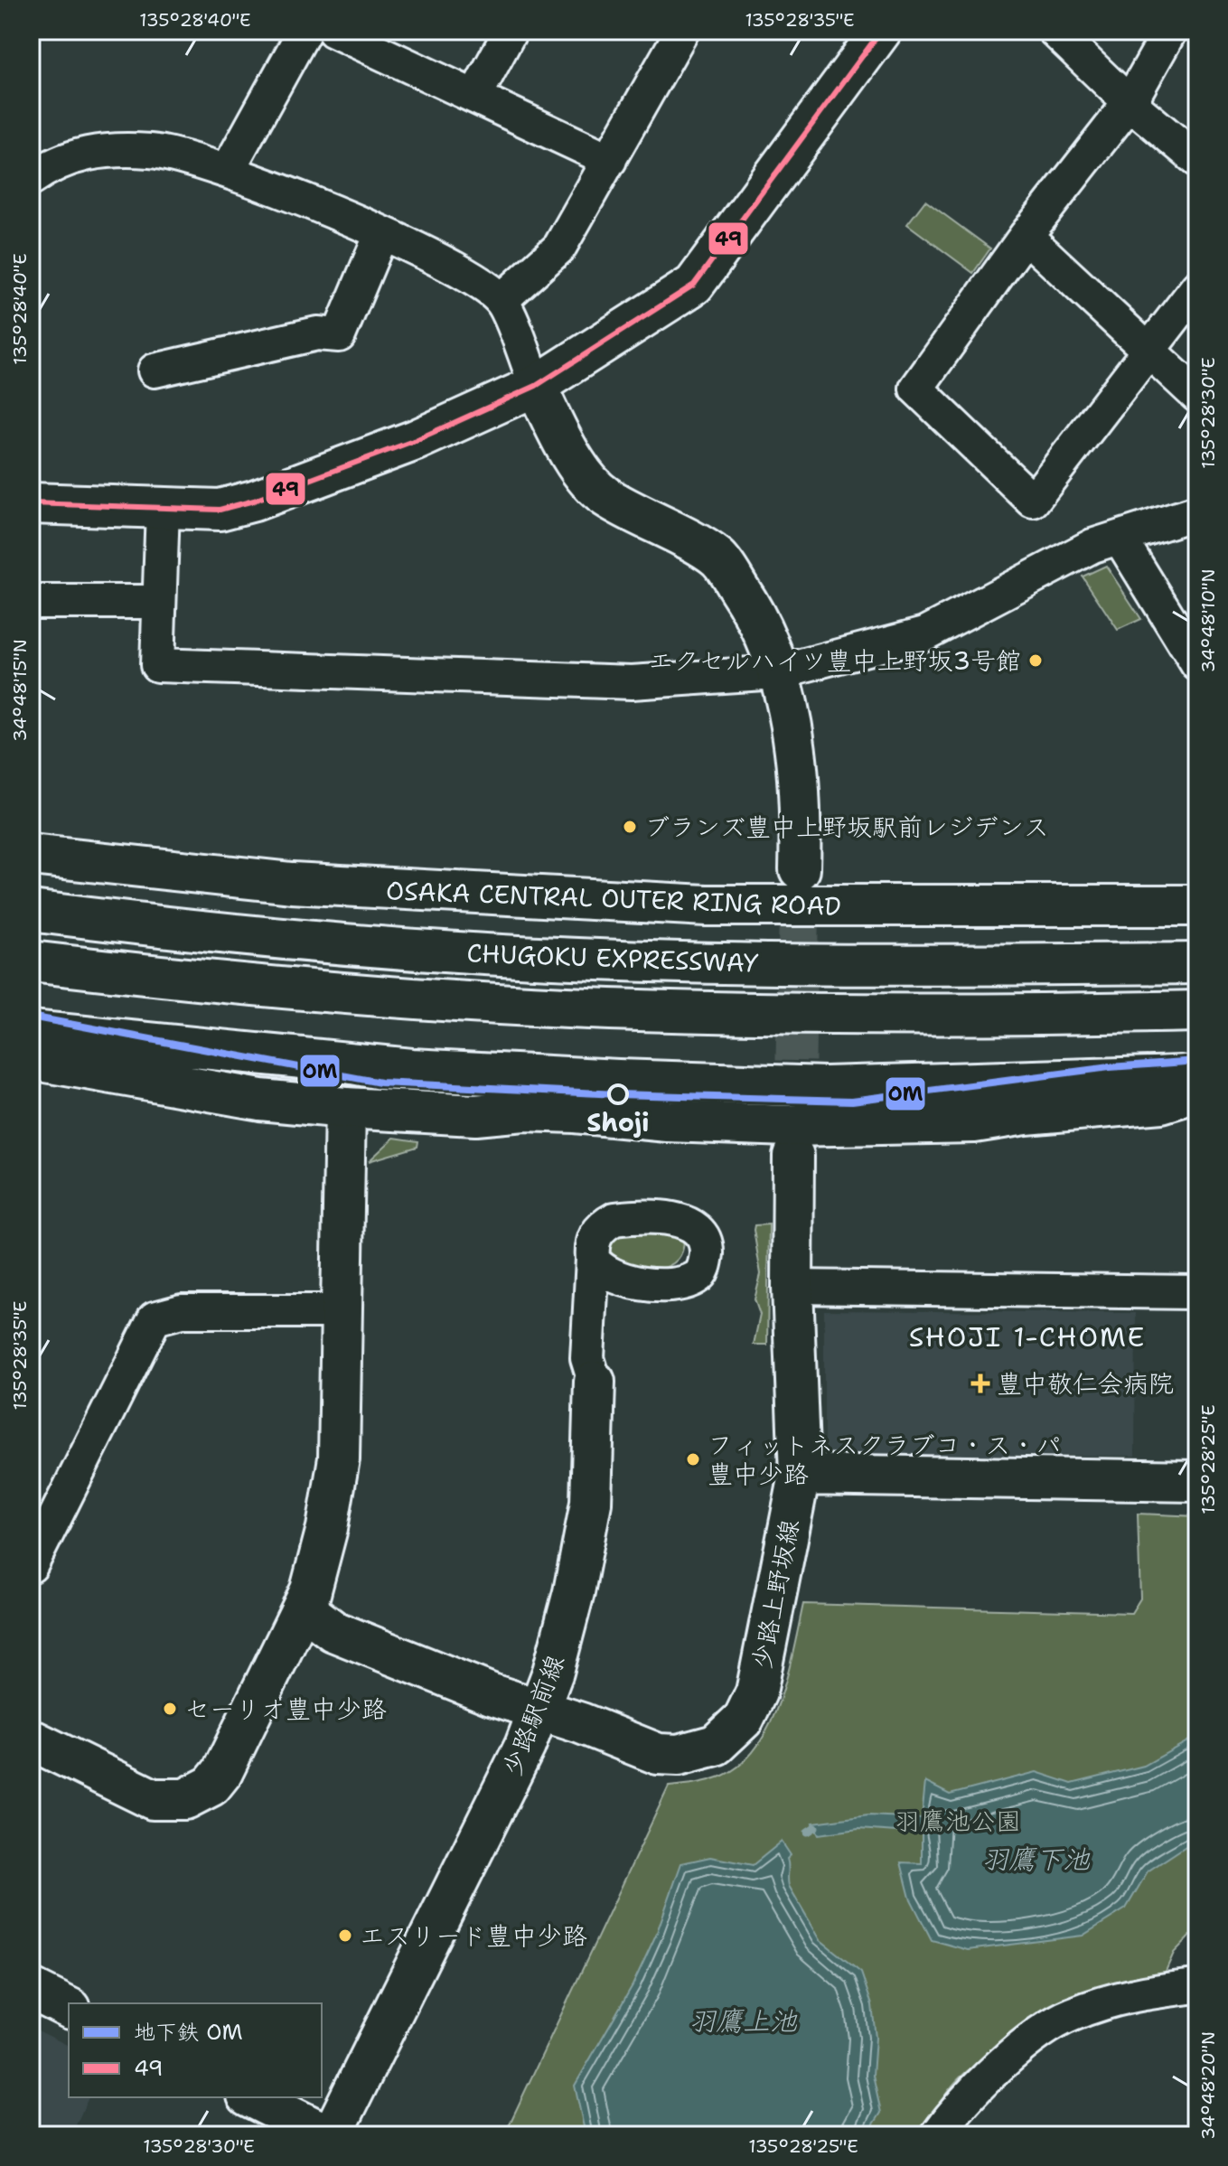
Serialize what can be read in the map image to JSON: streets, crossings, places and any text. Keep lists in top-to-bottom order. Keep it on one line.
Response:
{"streets":{"main road":["OSAKA CENTRAL OUTER RING ROAD","CHUGOKU EXPRESSWAY","少路上野坂線","少路駅前線"]},"crossings":[["少路上野坂線","少路駅前線"]],"districts":["SHOJI 1-CHOME"],"water":["羽鷹下池","羽鷹上池"],"parks":["羽鷹池公園"],"places":{"other":["エクセルハイツ豊中上野坂3号館","ブランズ豊中上野坂駅前レジデンス","Shoji","フィットネスクラブコ・ス・パ 豊中少路","セーリオ豊中少路","エスリード豊中少路"],"health":["豊中敬仁会病院"]},"lines":["transit line 49","metro line OM"],"legend":["地下鉄 OM","49"],"coordinates":["135°28'40\"E","135°28'35\"E","135°28'30\"E","34°48'10\"N","34°48'15\"N","135°28'25\"E","34°48'20\"N"]}
